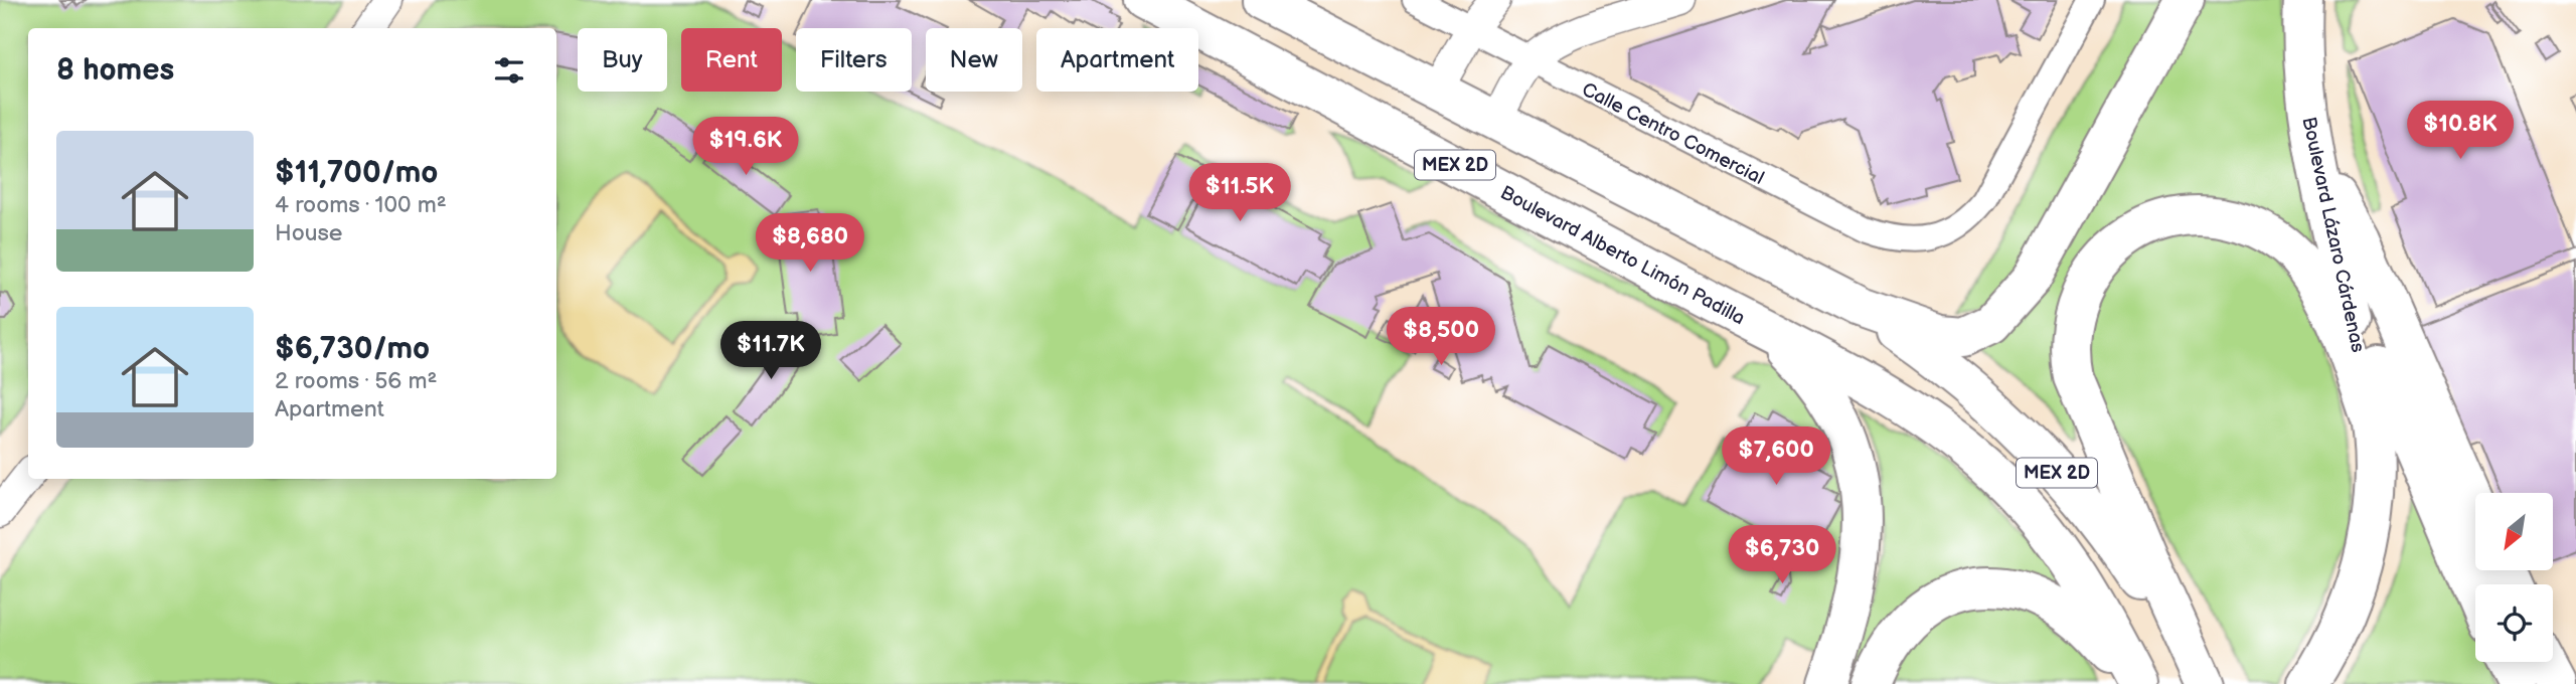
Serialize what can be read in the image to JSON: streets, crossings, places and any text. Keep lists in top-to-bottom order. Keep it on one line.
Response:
{"streets":{"highway":["MEX 2D","Boulevard Lázaro Cárdenas","Boulevard Alberto Limón Padilla"],"street":["Calle Centro Comercial"]},"crossings":[["MEX 2D","Boulevard Alberto Limón Padilla"]],"north":"bottom left","page":{"chip":["Buy","Rent","Filters","New","Apartment"],"heading":"8 homes","price":["$10.8K","$19.6K","$11.5K","$8,680","$8,500","$11.7K","$7,600","$6,730"],"list":[{"name":"$11,700/mo","note":"4 rooms · 100 m² · House"},{"name":"$6,730/mo","note":"2 rooms · 56 m² · Apartment"}]}}
